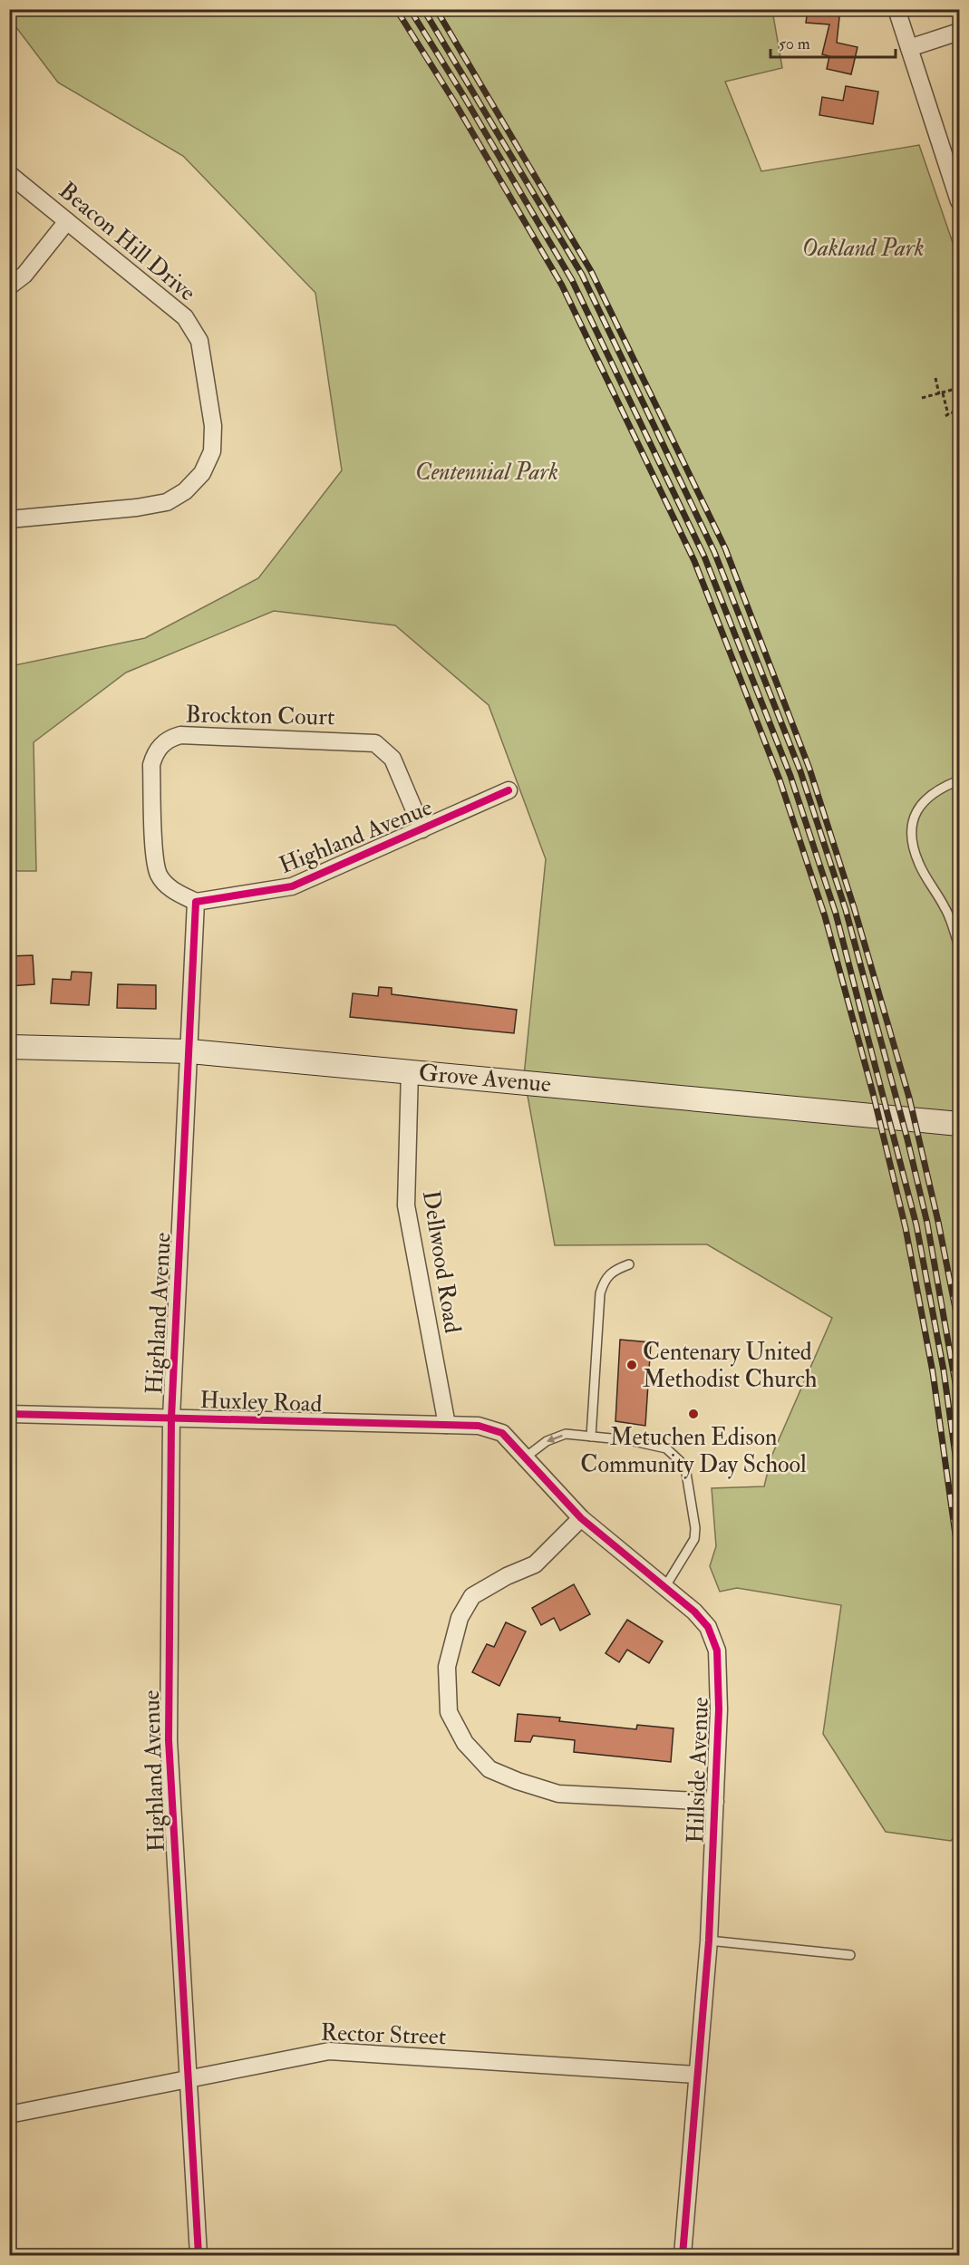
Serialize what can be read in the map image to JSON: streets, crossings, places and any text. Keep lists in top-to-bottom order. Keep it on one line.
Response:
{"streets":{"street":["Beacon Hill Drive","Brockton Court","Highland Avenue","Grove Avenue","Dellwood Road","Huxley Road","Hillside Avenue","Rector Street"]},"crossings":[["Brockton Court","Highland Avenue"],["Highland Avenue","Grove Avenue"],["Highland Avenue","Huxley Road"],["Highland Avenue","Rector Street"],["Grove Avenue","Dellwood Road"],["Dellwood Road","Huxley Road"],["Dellwood Road","Hillside Avenue"],["Huxley Road","Hillside Avenue"],["Hillside Avenue","Rector Street"]],"parks":["Oakland Park","Centennial Park"],"places":["Centenary United Methodist Church","Metuchen Edison Community Day School"],"scale_bar":"50 m"}
